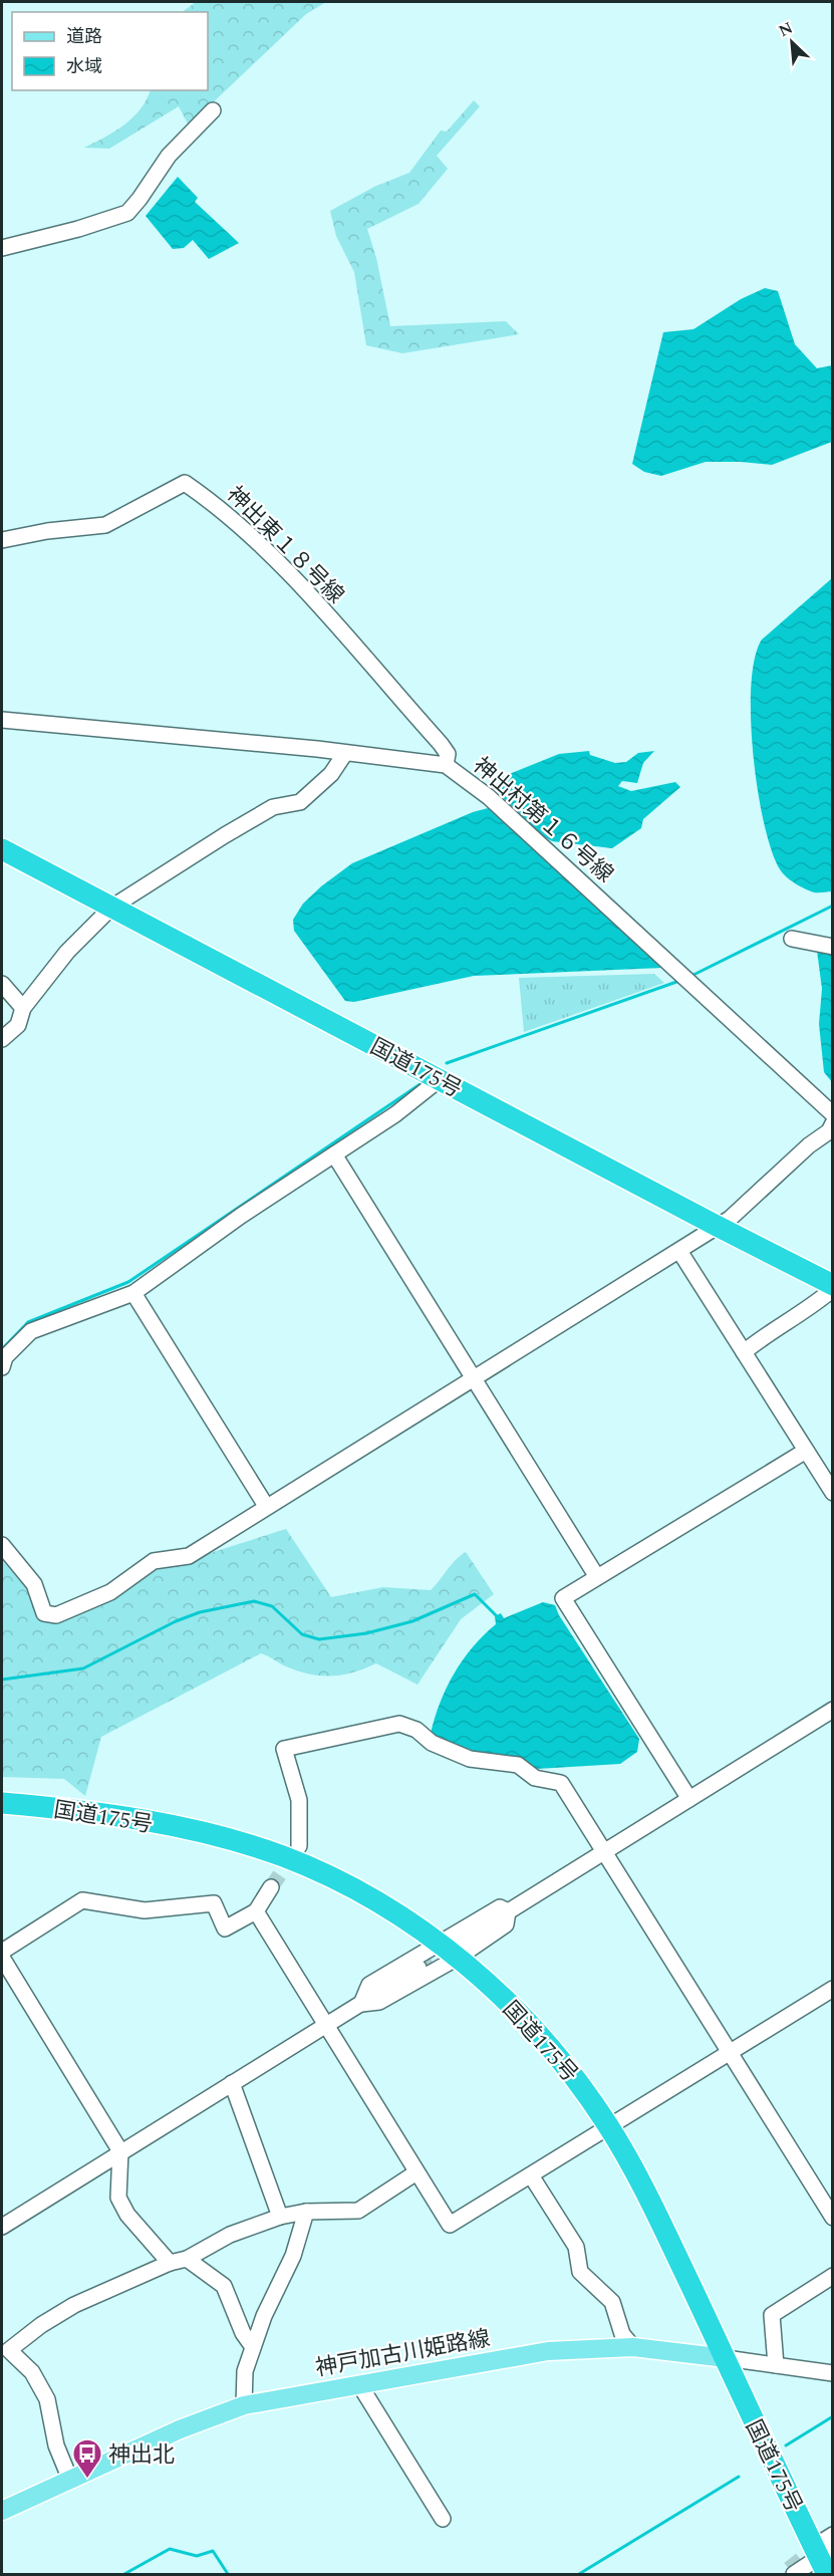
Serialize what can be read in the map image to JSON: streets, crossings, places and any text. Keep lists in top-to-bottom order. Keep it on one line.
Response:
{"streets":{"highway":["国道175号"],"main road":["神戸加古川姫路線"],"street":["神出東１８号線","神出村第１６号線"]},"crossings":[["神出東１８号線","神出村第１６号線"],["国道175号","神戸加古川姫路線"]],"places":{"bus stop":["神出北"]},"legend":["道路","水域"],"north":"top left"}
